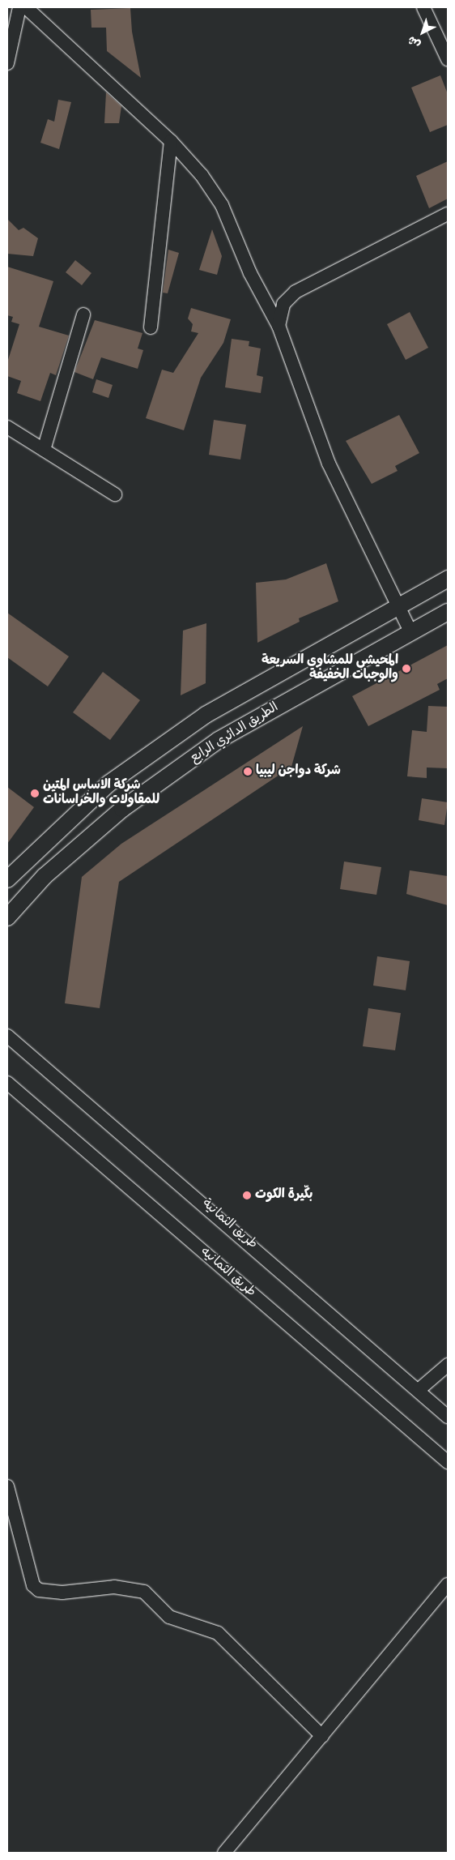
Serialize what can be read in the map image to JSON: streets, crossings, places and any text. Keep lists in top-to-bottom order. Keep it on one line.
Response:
{"streets":{"main road":["الطريق الدائري الرابع"],"street":["طريق الثمانية","طريق الثمانيه"]},"places":["المحيشي للمشاوي السريعة والوجبات الخفيفة","شركة دواجن ليبيا","شركة الاساس المتين للمقاولات والخراسانات","بكّيرة الكوت"],"north":"bottom left"}
